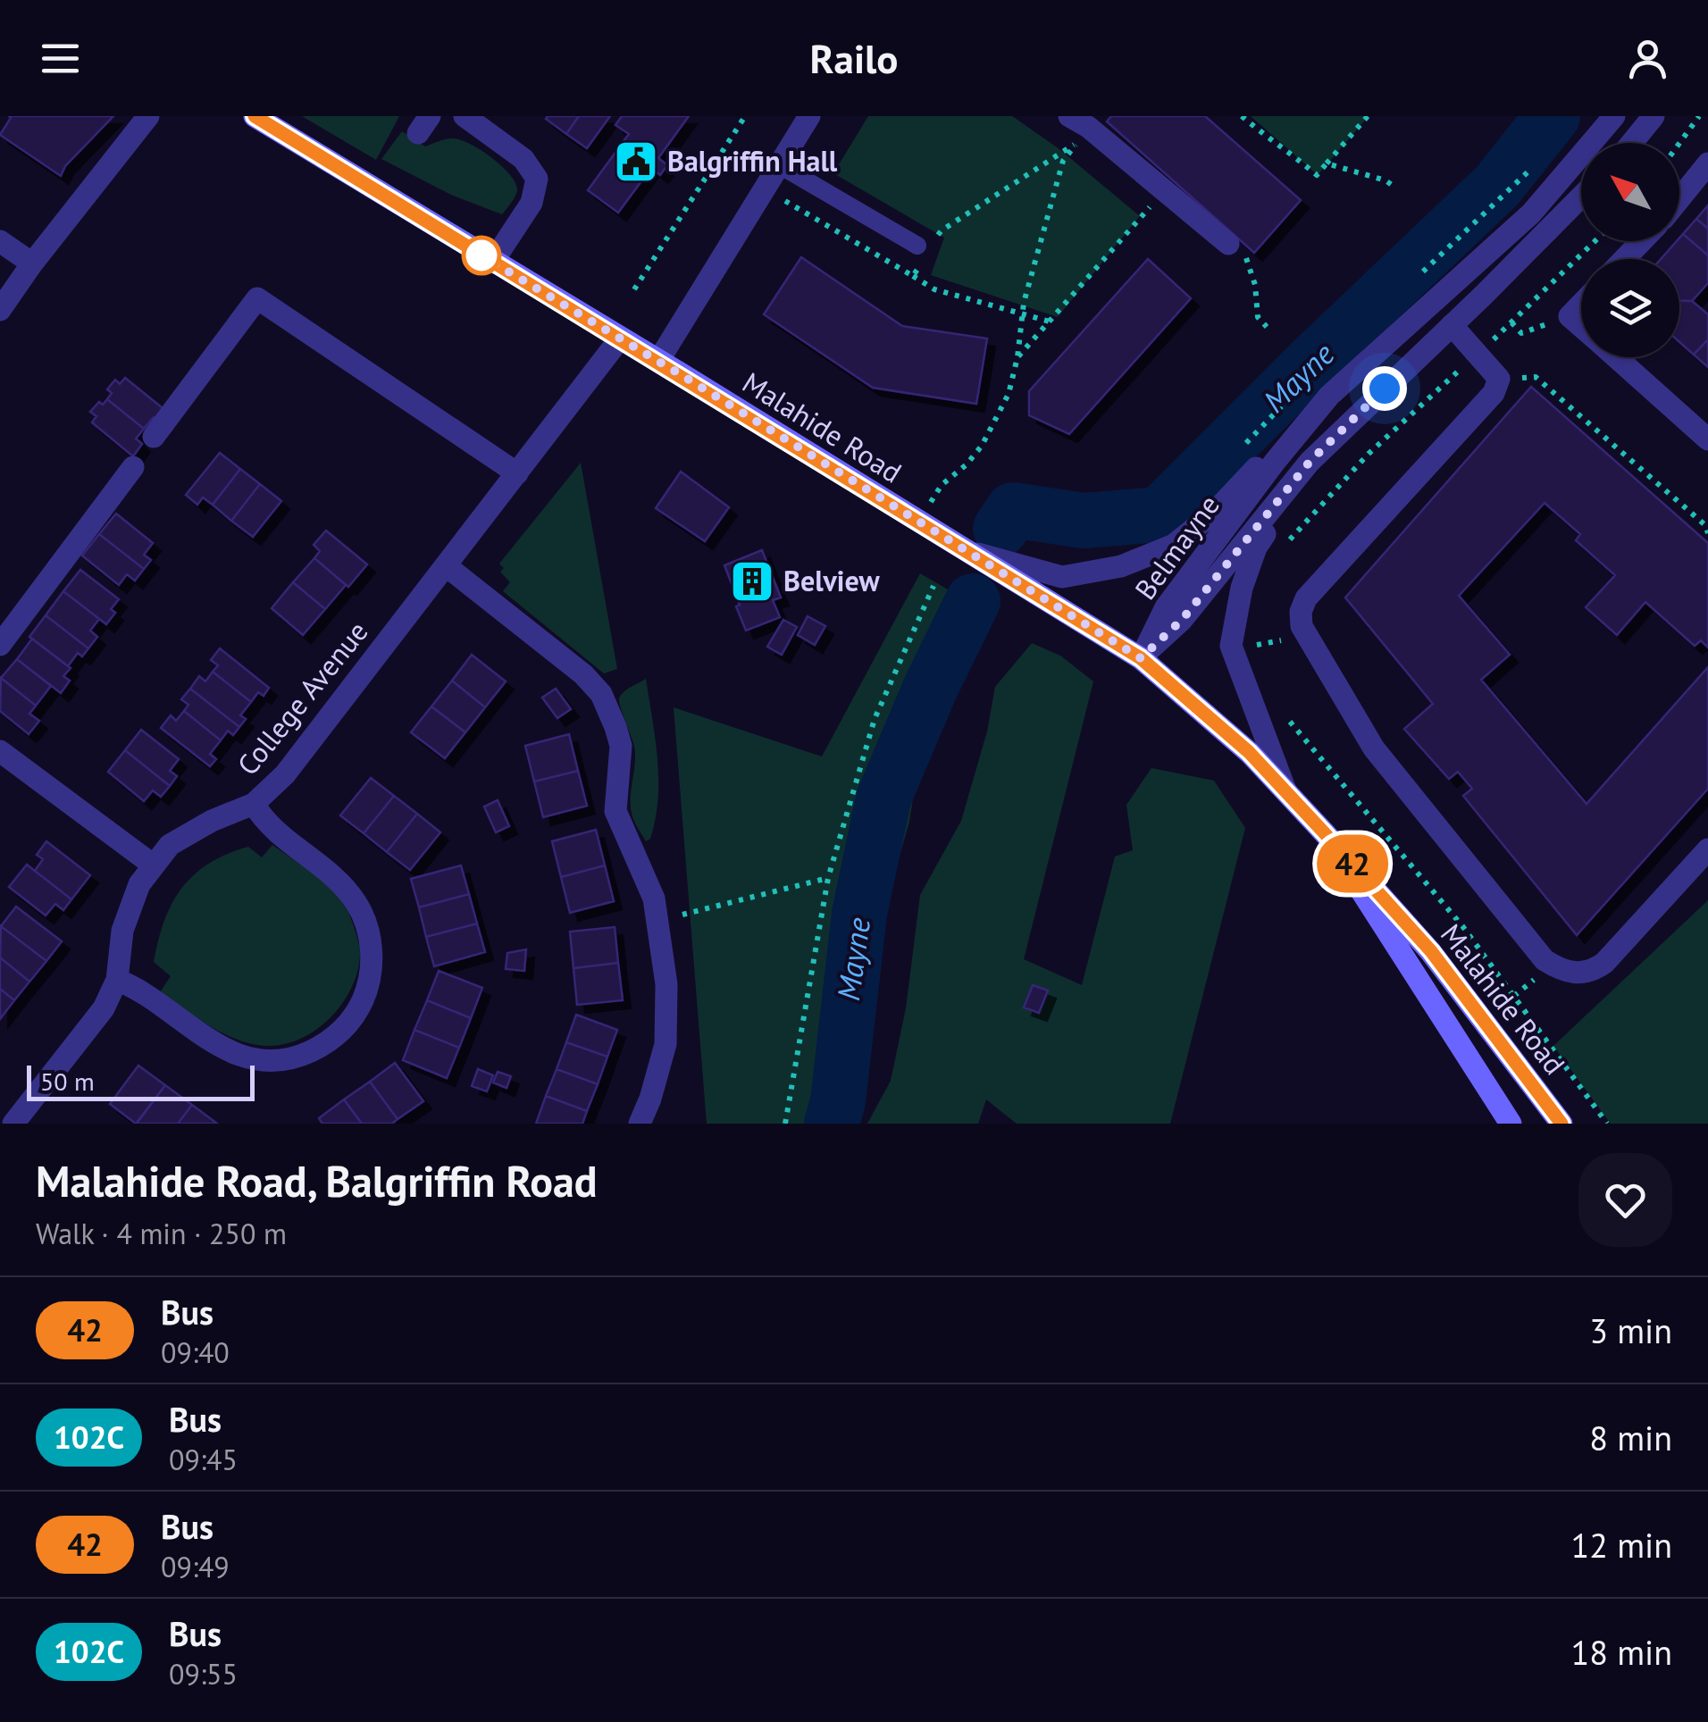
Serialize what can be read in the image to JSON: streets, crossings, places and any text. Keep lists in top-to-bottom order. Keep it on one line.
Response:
{"streets":{"main road":["Malahide Road"],"street":["Belmayne","College Avenue"]},"crossings":[["Malahide Road","Belmayne"],["Malahide Road","College Avenue"]],"water":["Mayne"],"places":{"public building":["Balgriffin Hall"],"building":["Belview"]},"lines":["bus line 42"],"scale_bar":"50 m","north":"top left","page":{"header":"Railo","on_map":"42","scale":"50 m","heading":["Malahide Road, Balgriffin Road","Walk · 4 min · 250 m"],"list":[{"mark":"42","name":"Bus","note":"09:40","value":"3 min"},{"mark":"102C","name":"Bus","note":"09:45","value":"8 min"},{"mark":"42","name":"Bus","note":"09:49","value":"12 min"},{"mark":"102C","name":"Bus","note":"09:55","value":"18 min"}]}}
